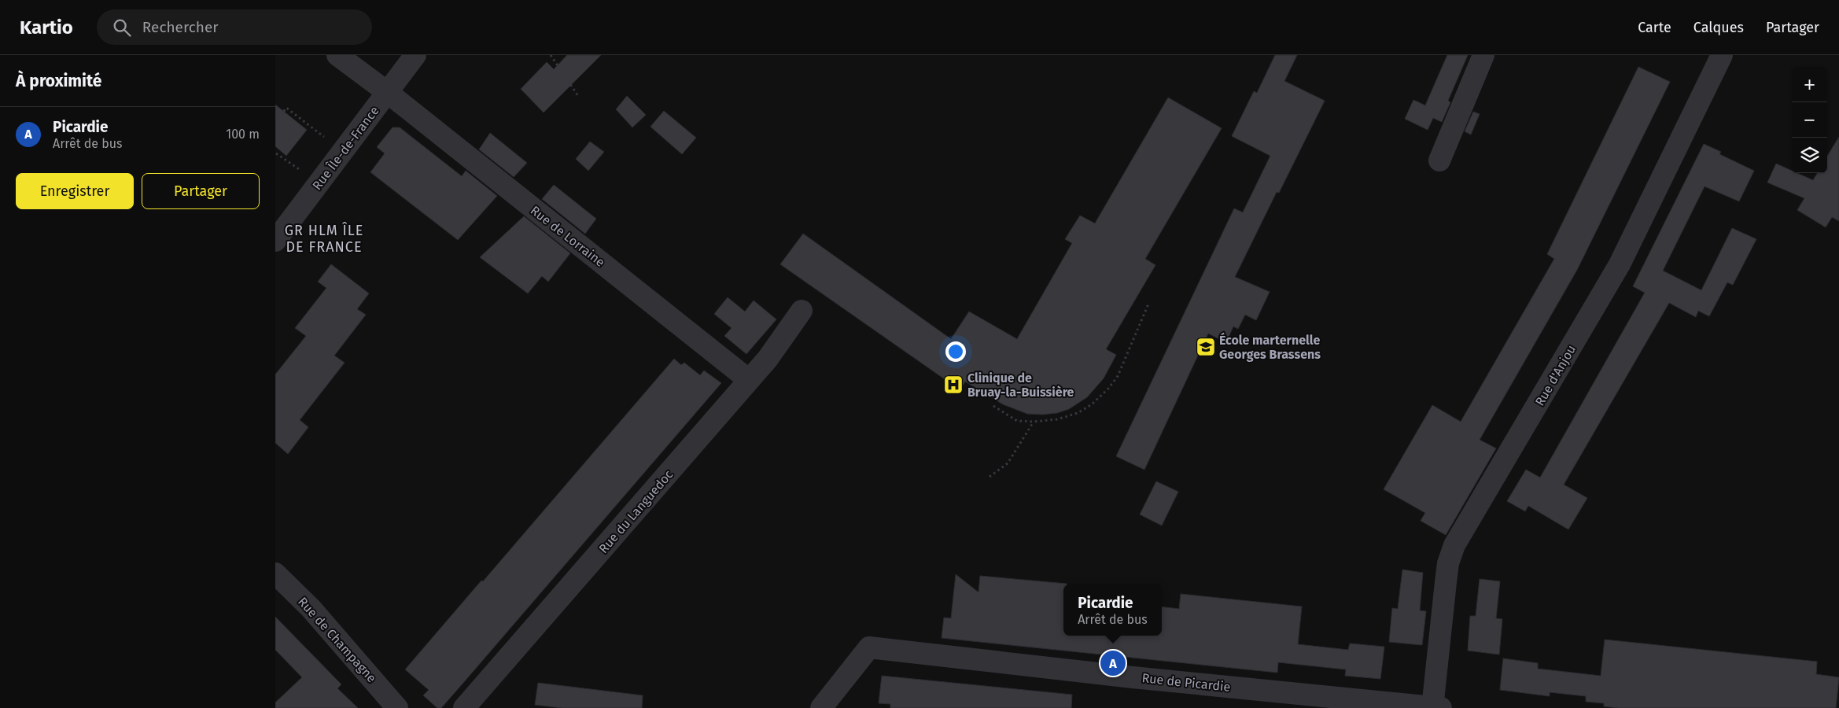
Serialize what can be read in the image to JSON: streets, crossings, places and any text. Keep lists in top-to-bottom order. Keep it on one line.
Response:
{"streets":{"street":["Rue Île-de-France","Rue de Lorraine","Rue d'Anjou","Rue du Languedoc","Rue de Champagne","Rue de Picardie"]},"crossings":[["Rue Île-de-France","Rue de Lorraine"],["Rue de Lorraine","Rue du Languedoc"],["Rue d'Anjou","Rue de Picardie"]],"districts":["GR HLM ÎLE DE FRANCE"],"places":{"school or university":["École marternelle Georges Brassens"],"hospital":["Clinique de Bruay-la-Buissière"]},"page":{"header":"Kartio","search":"Rechercher","nav":["Carte","Calques","Partager"],"heading":"À proximité","map_buttons":["+","−"],"list":[{"mark":"A","name":"Picardie","note":"Arrêt de bus","value":"100 m"}],"buttons":["Enregistrer","Partager"],"popup":["Picardie","Arrêt de bus"],"pins":"A"}}
